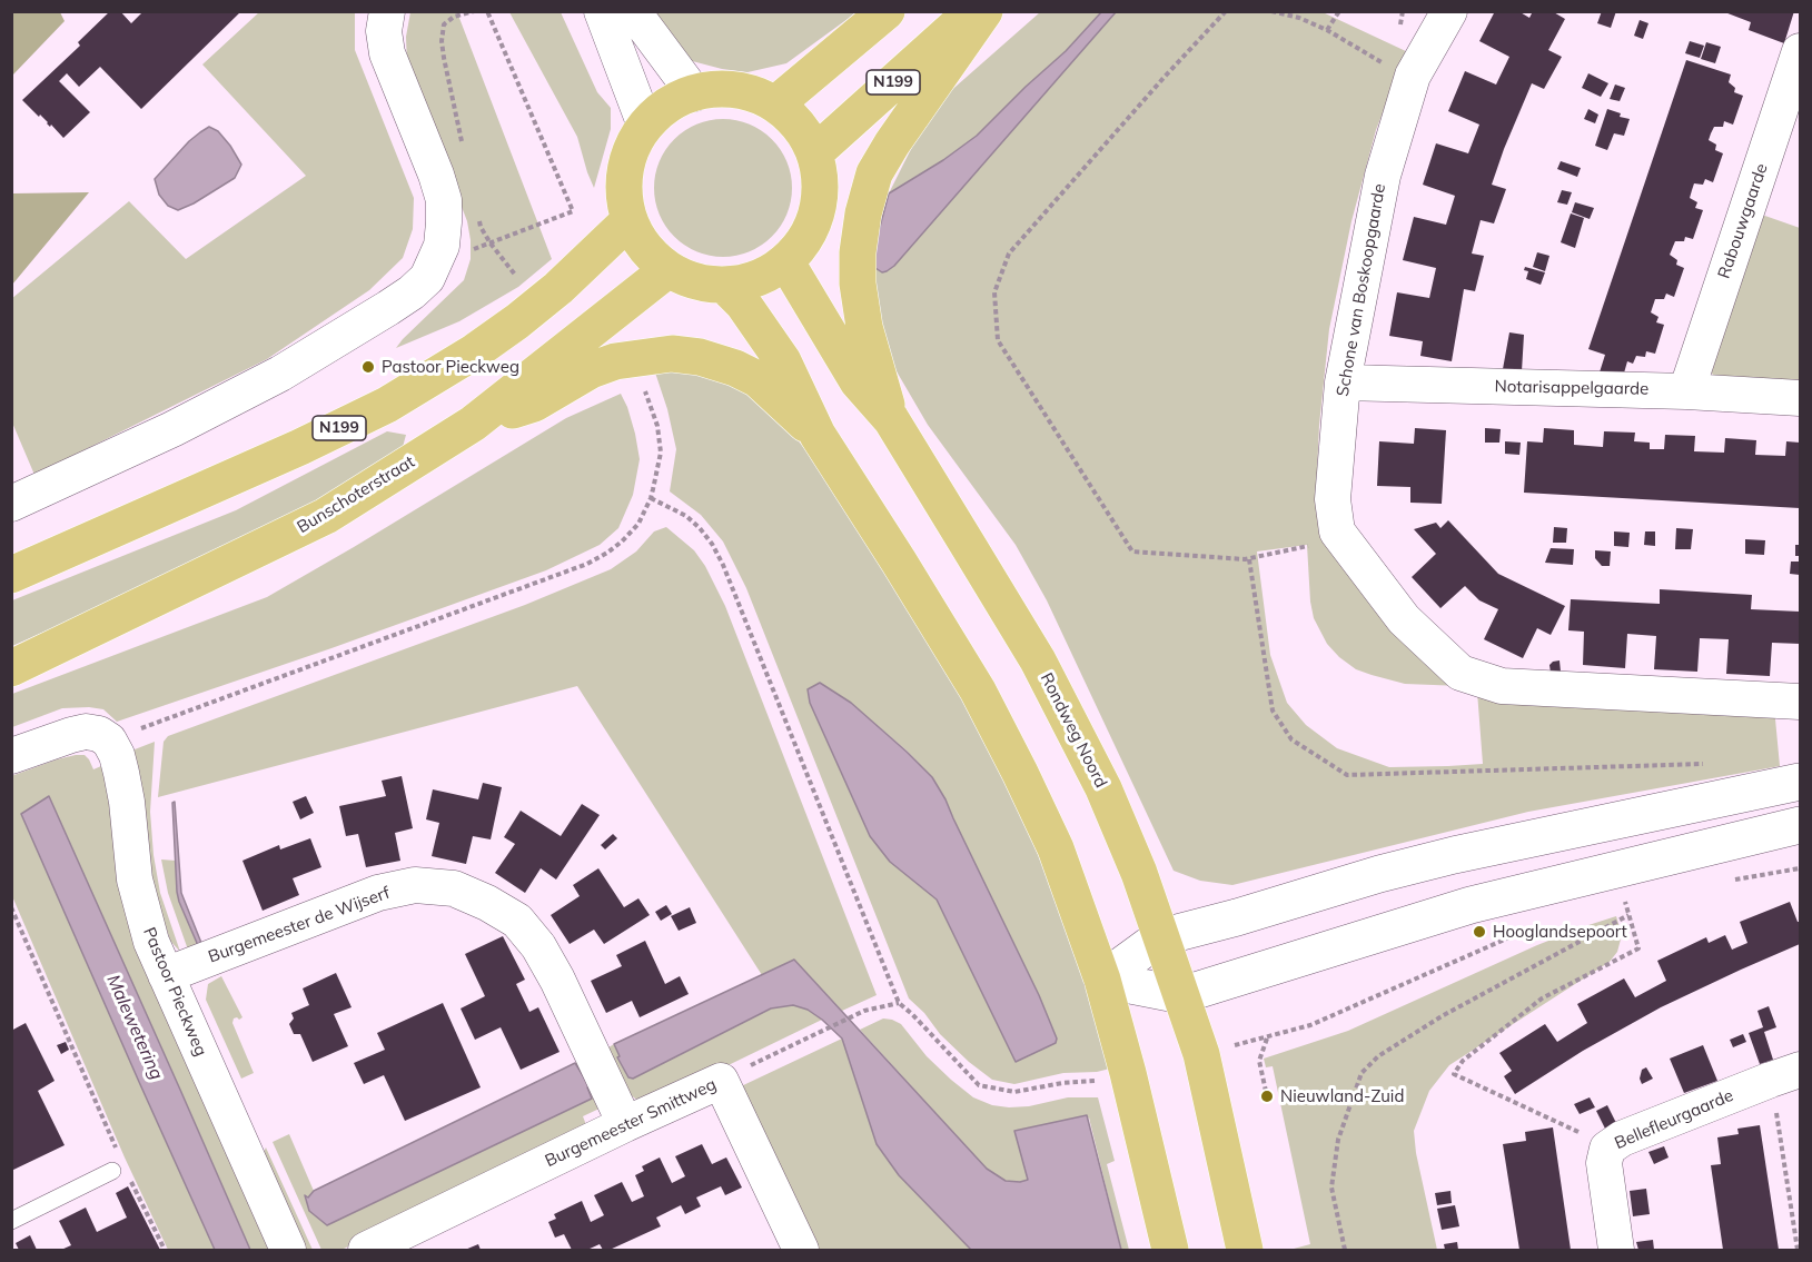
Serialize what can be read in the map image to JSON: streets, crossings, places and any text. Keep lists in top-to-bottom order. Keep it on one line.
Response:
{"streets":{"main road":["N199","Bunschoterstraat","Rondweg Noord"],"street":["Rabouwgaarde","Schone van Boskoopgaarde","Notarisappelgaarde","Burgemeester de Wijserf","Pastoor Pieckweg","Bellefleurgaarde","Burgemeester Smittweg"]},"crossings":[["N199","Bunschoterstraat"],["N199","Rondweg Noord"],["Rabouwgaarde","Notarisappelgaarde"],["Schone van Boskoopgaarde","Notarisappelgaarde"],["Bunschoterstraat","Rondweg Noord"],["Burgemeester de Wijserf","Pastoor Pieckweg"],["Burgemeester de Wijserf","Burgemeester Smittweg"]],"water":["Malewetering"],"places":["Pastoor Pieckweg","Hooglandsepoort","Nieuwland-Zuid"]}
